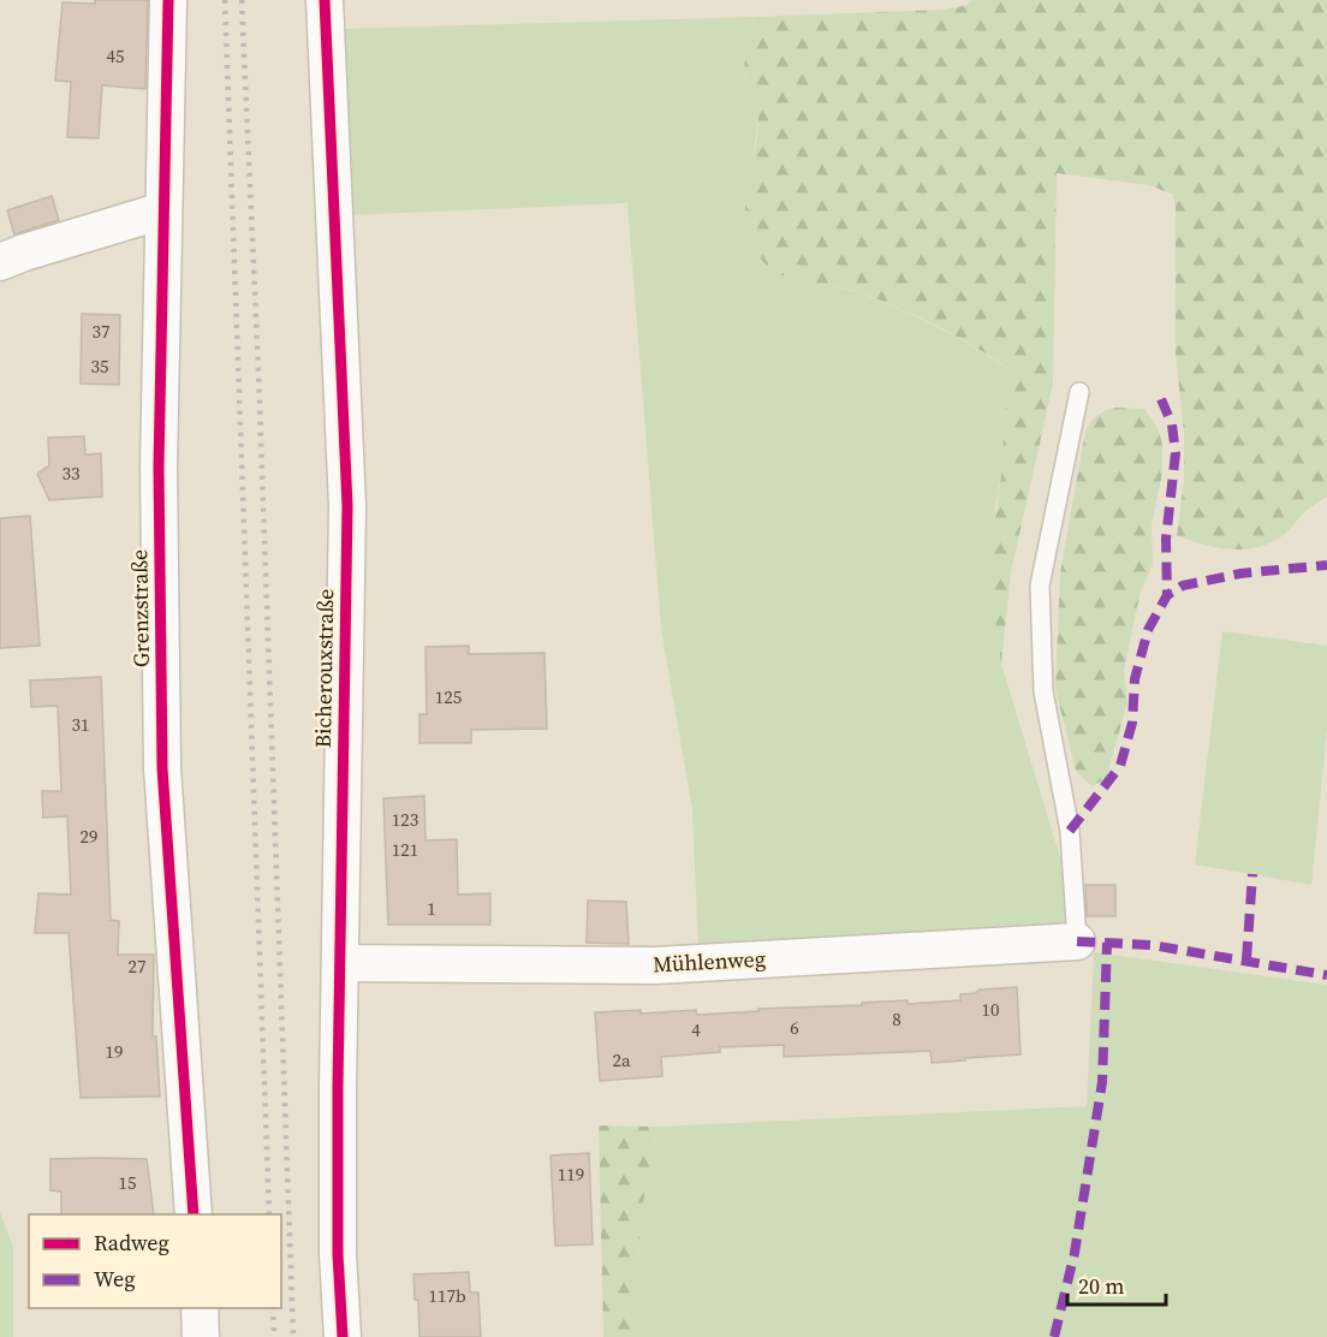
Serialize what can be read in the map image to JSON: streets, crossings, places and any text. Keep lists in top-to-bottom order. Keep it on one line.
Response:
{"streets":{"street":["Grenzstraße","Bicherouxstraße","Mühlenweg"]},"crossings":[["Bicherouxstraße","Mühlenweg"]],"house_numbers":["45","37","35","33","125","31","123","29","121","1","27","10","8","6","4","19","2a","119","15","117b"],"legend":["Radweg","Weg"],"scale_bar":"20 m"}
